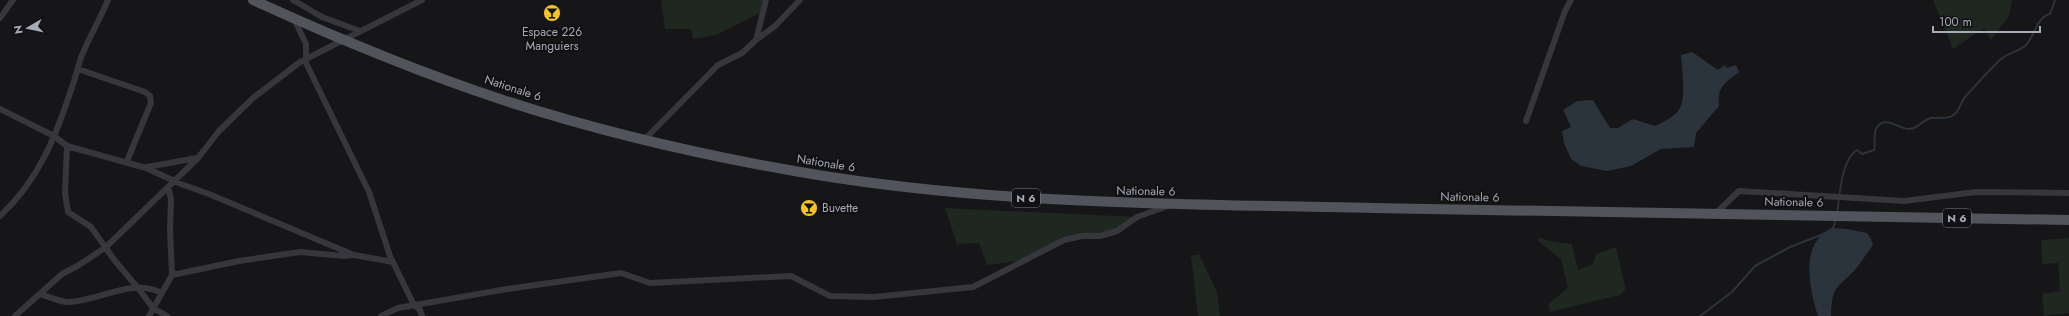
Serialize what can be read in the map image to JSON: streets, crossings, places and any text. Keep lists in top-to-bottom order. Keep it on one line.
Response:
{"streets":{"main road":["Nationale 6","N 6"]},"places":{"bar":["Espace 226 Manguiers","Buvette"]},"scale_bar":"100 m","north":"left"}
